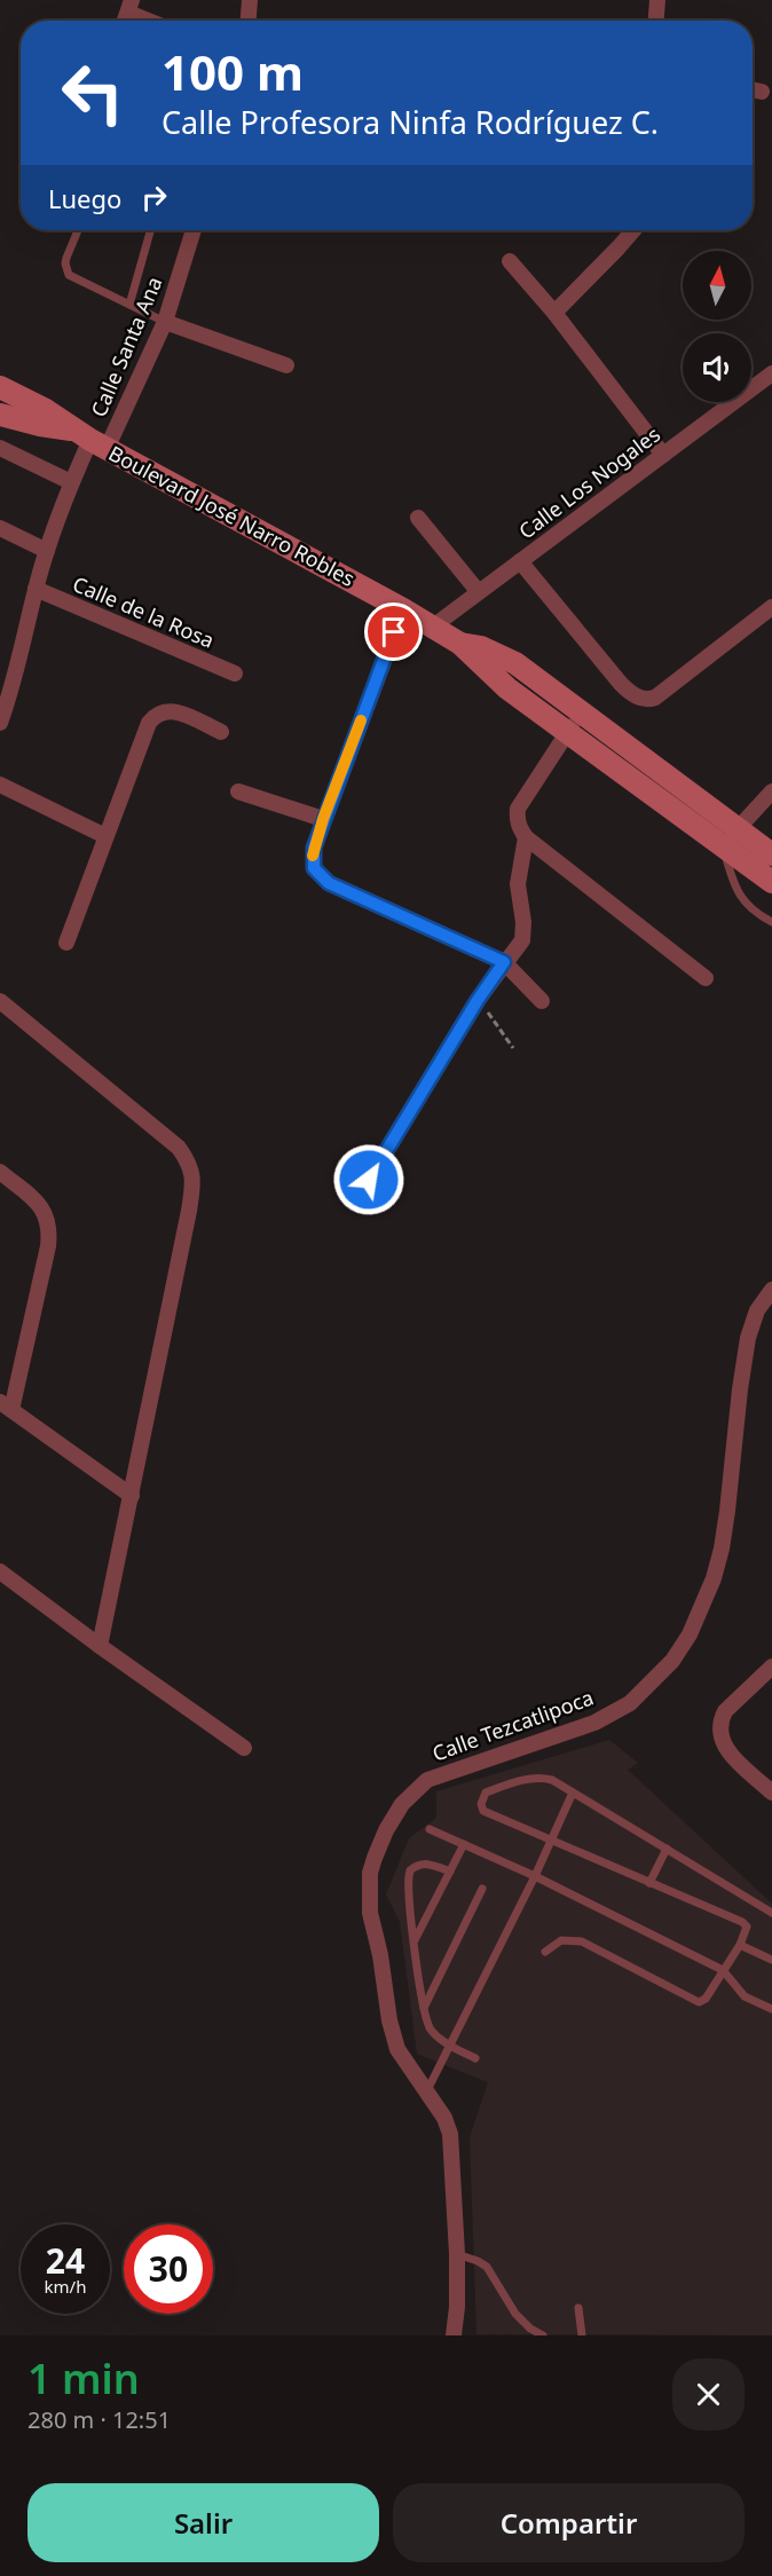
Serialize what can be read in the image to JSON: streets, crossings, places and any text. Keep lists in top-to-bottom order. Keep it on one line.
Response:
{"streets":{"street":["Calle Santa Ana","Calle Los Nogales","Boulevard José Narro Robles","Calle de la Rosa","Calle Tezcatlipoca"]},"crossings":[["Calle Santa Ana","Boulevard José Narro Robles"],["Calle Santa Ana","Calle de la Rosa"],["Calle Los Nogales","Boulevard José Narro Robles"]],"north":"top","page":{"turn":["100 m","Calle Profesora Ninfa Rodríguez C."],"then":"Luego","speed":"24 km/h","limit":"30","heading":["1 min","280 m · 12:51"],"buttons":["Salir","Compartir"]}}
